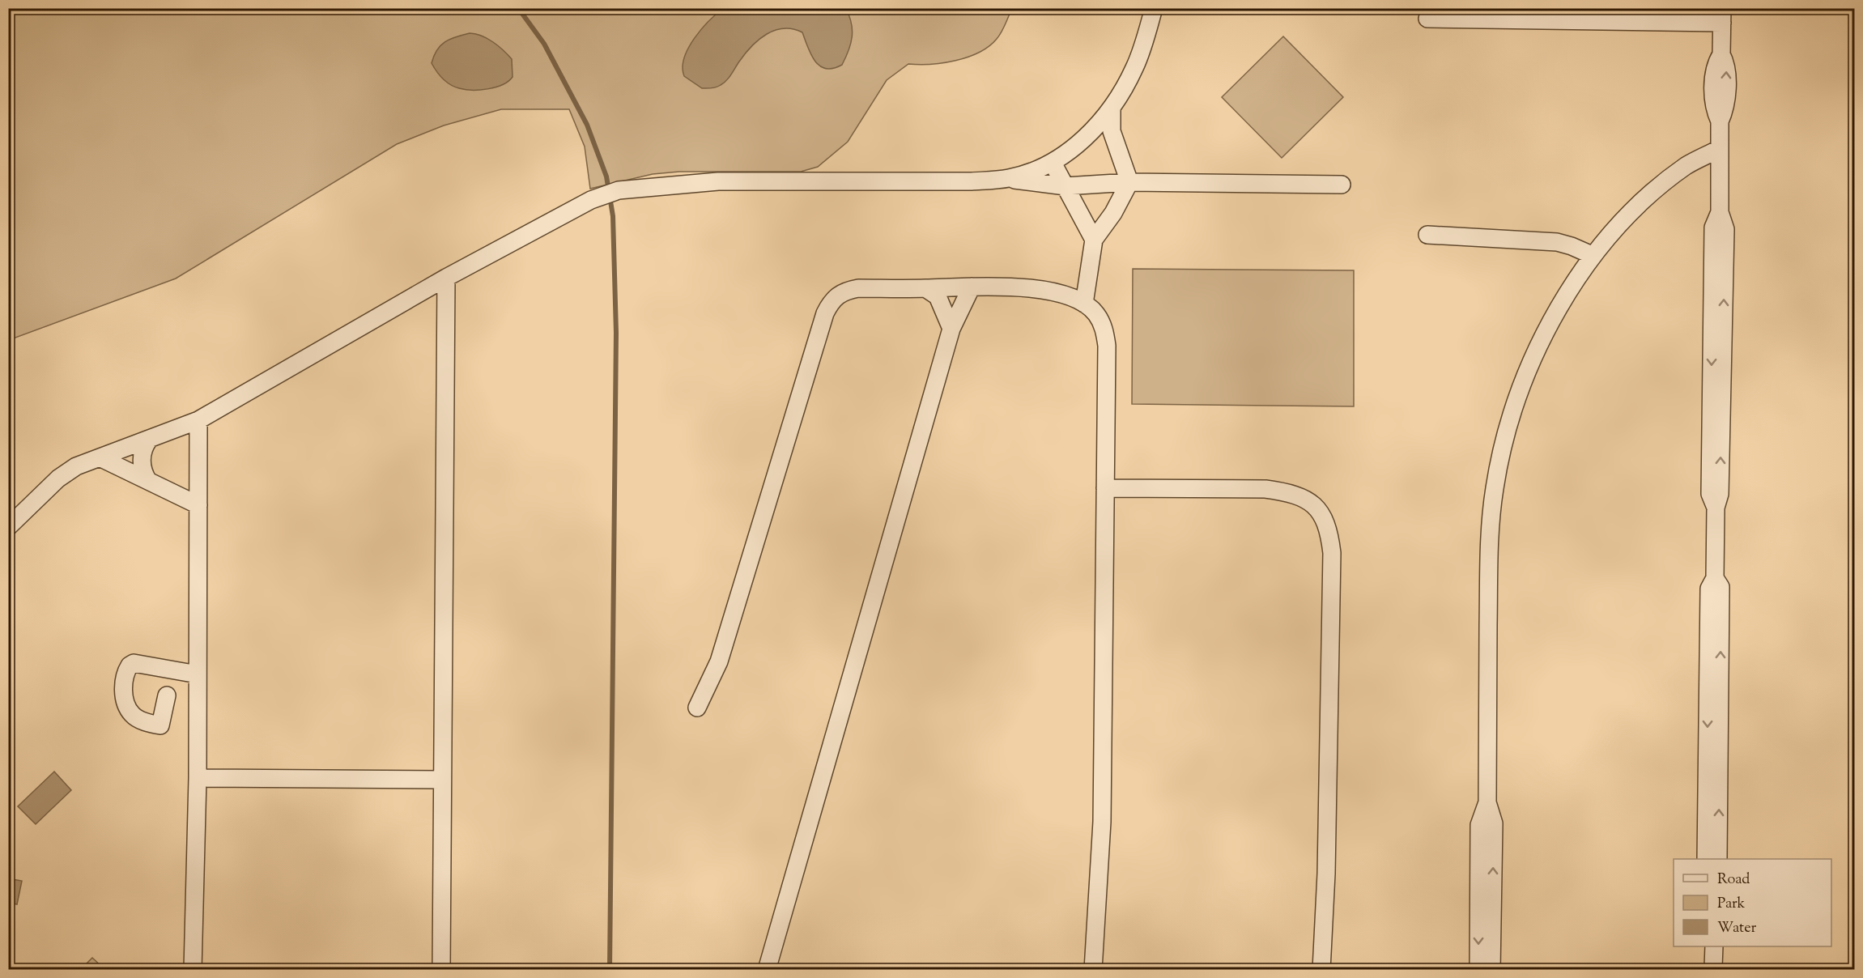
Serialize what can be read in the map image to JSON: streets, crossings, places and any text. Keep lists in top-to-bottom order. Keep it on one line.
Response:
{"legend":["Road","Park","Water"]}
